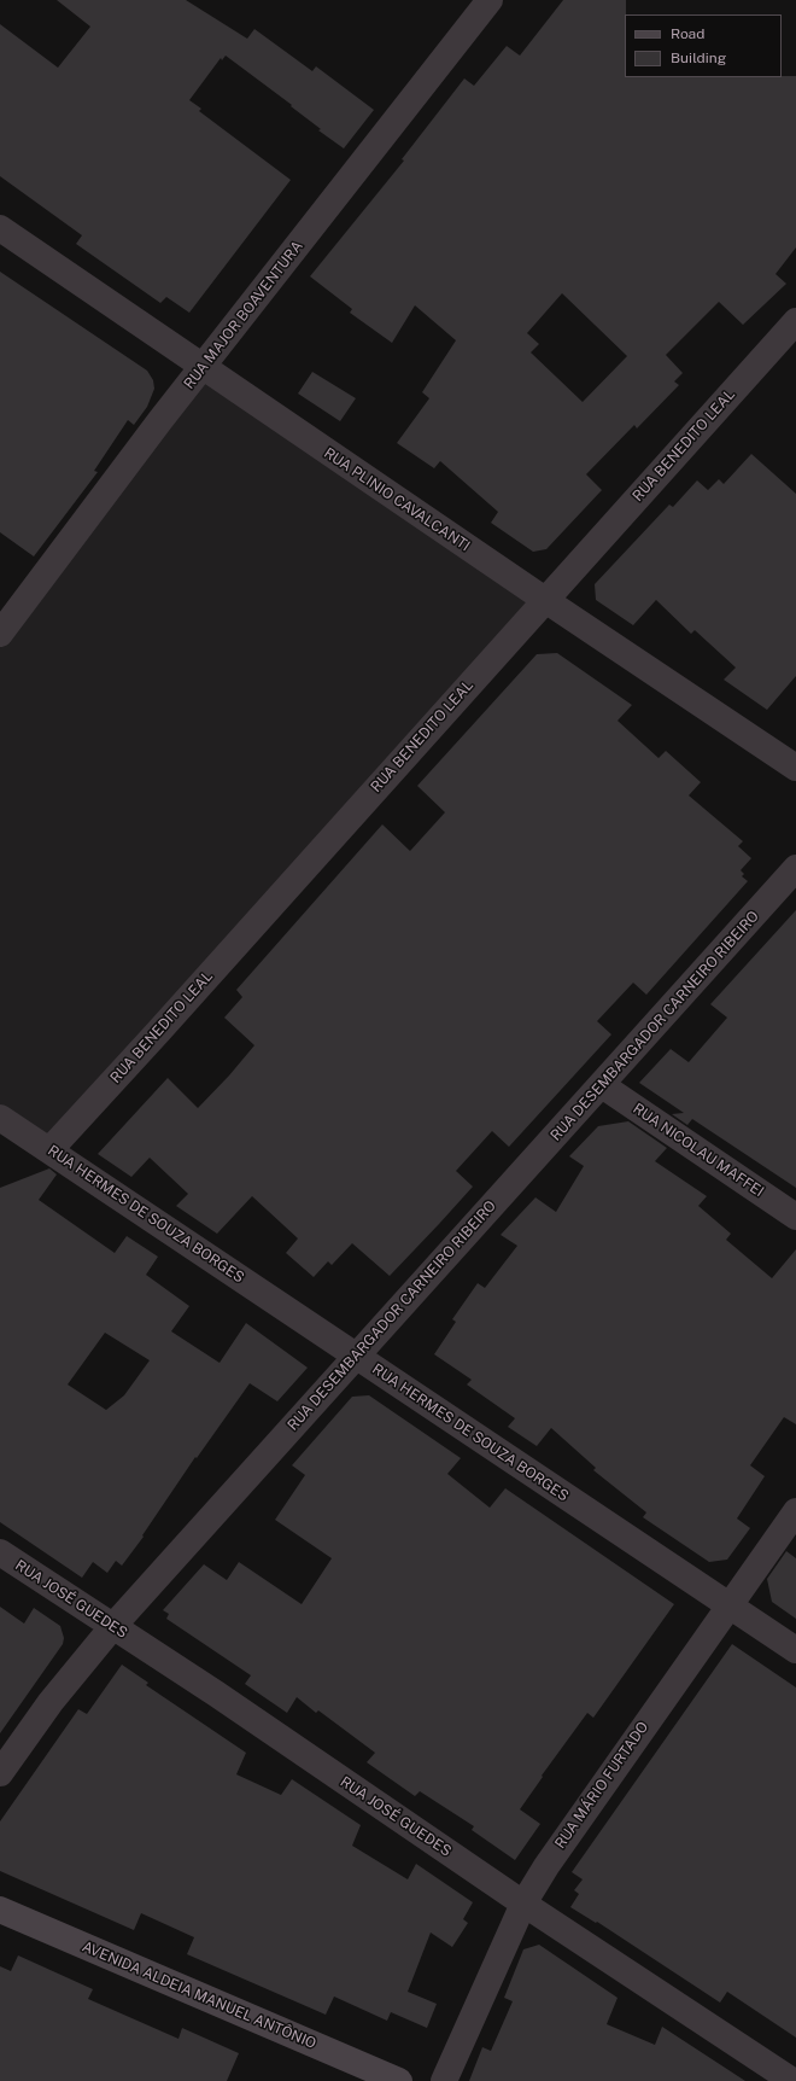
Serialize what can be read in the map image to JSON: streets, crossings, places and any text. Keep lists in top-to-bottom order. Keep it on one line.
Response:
{"streets":{"street":["RUA MAJOR BOAVENTURA","RUA BENEDITO LEAL","RUA PLINIO CAVALCANTI","RUA DESEMBARGADOR CARNEIRO RIBEIRO","RUA NICOLAU MAFFEI","RUA HERMES DE SOUZA BORGES","RUA JOSÉ GUEDES","RUA MÁRIO FURTADO","AVENIDA ALDEIA MANUEL ANTÔNIO"]},"crossings":[["RUA MAJOR BOAVENTURA","RUA PLINIO CAVALCANTI"],["RUA BENEDITO LEAL","RUA PLINIO CAVALCANTI"],["RUA BENEDITO LEAL","RUA HERMES DE SOUZA BORGES"],["RUA DESEMBARGADOR CARNEIRO RIBEIRO","RUA NICOLAU MAFFEI"],["RUA DESEMBARGADOR CARNEIRO RIBEIRO","RUA HERMES DE SOUZA BORGES"],["RUA DESEMBARGADOR CARNEIRO RIBEIRO","RUA JOSÉ GUEDES"],["RUA HERMES DE SOUZA BORGES","RUA MÁRIO FURTADO"],["RUA JOSÉ GUEDES","RUA MÁRIO FURTADO"]],"legend":["Road","Building"]}
